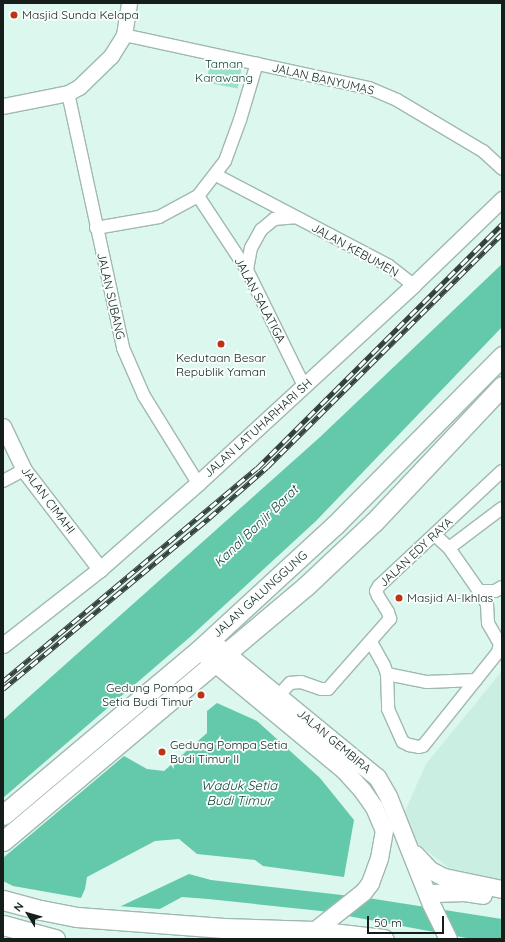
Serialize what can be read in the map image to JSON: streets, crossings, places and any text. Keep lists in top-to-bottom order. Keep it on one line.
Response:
{"streets":{"main road":["JALAN GALUNGGUNG","JALAN GEMBIRA"],"street":["JALAN BANYUMAS","JALAN KEBUMEN","JALAN SUBANG","JALAN SALATIGA","JALAN LATUHARHARI SH","JALAN CIMAHI","JALAN EDY RAYA"]},"crossings":[["JALAN KEBUMEN","JALAN LATUHARHARI SH"],["JALAN SUBANG","JALAN LATUHARHARI SH"],["JALAN SALATIGA","JALAN LATUHARHARI SH"],["JALAN LATUHARHARI SH","JALAN CIMAHI"],["JALAN EDY RAYA","JALAN GEMBIRA"],["JALAN GALUNGGUNG","JALAN GEMBIRA"]],"water":["Kanal Banjir Barat","Waduk Setia Budi Timur"],"parks":["Taman Karawang"],"places":["Masjid Sunda Kelapa","Kedutaan Besar Republik Yaman","Masjid Al-Ikhlas","Gedung Pompa Setia Budi Timur","Gedung Pompa Setia Budi Timur II"],"scale_bar":"50 m","north":"top left"}
